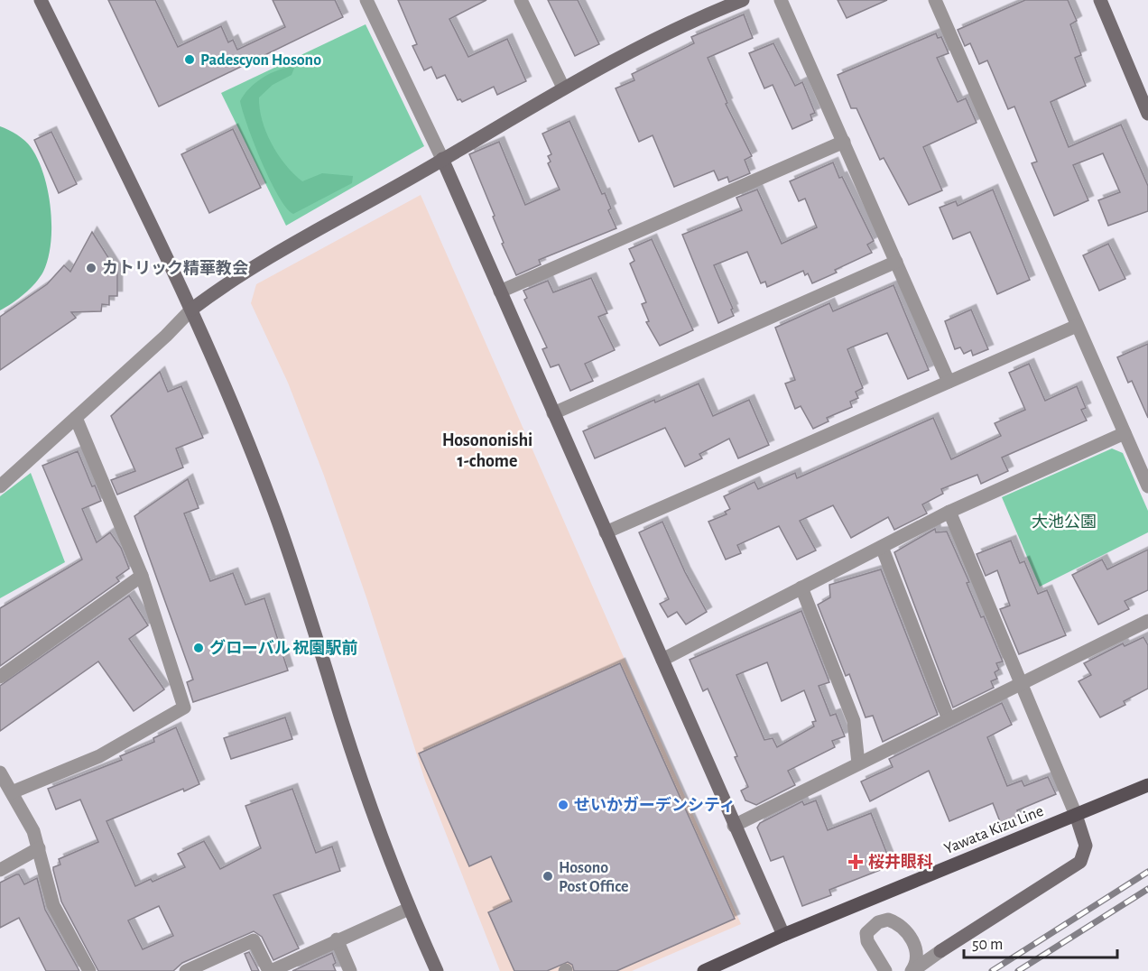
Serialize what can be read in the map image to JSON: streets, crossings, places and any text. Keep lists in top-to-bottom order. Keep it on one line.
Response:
{"streets":{"main road":["Yawata Kizu Line"]},"districts":["Hosononishi 1-chome"],"parks":["大池公園"],"places":{"other":["Padescyon Hosono","カトリック精華教会","グローバル 祝園駅前","せいかガーデンシティ","Hosono Post Office"],"health":["桜井眼科"]},"scale_bar":"50 m"}
